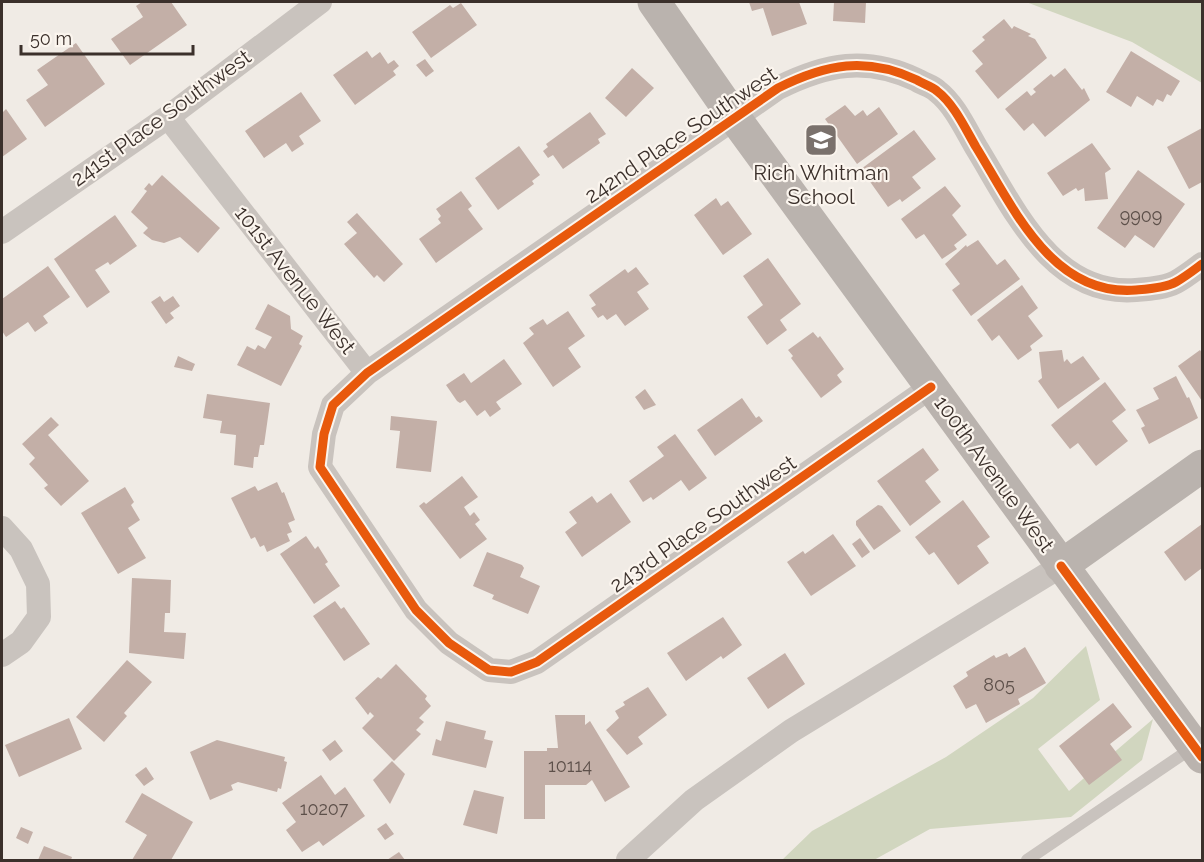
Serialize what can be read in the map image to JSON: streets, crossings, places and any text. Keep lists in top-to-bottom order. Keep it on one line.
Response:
{"streets":{"main road":["100th Avenue West"],"street":["241st Place Southwest","242nd Place Southwest","101st Avenue West","243rd Place Southwest"]},"crossings":[["241st Place Southwest","101st Avenue West"],["242nd Place Southwest","101st Avenue West"],["242nd Place Southwest","100th Avenue West"],["101st Avenue West","243rd Place Southwest"],["100th Avenue West","243rd Place Southwest"]],"places":{"school or university":["Rich Whitman School"]},"house_numbers":["9909","805","10114","10207"],"scale_bar":"50 m"}
